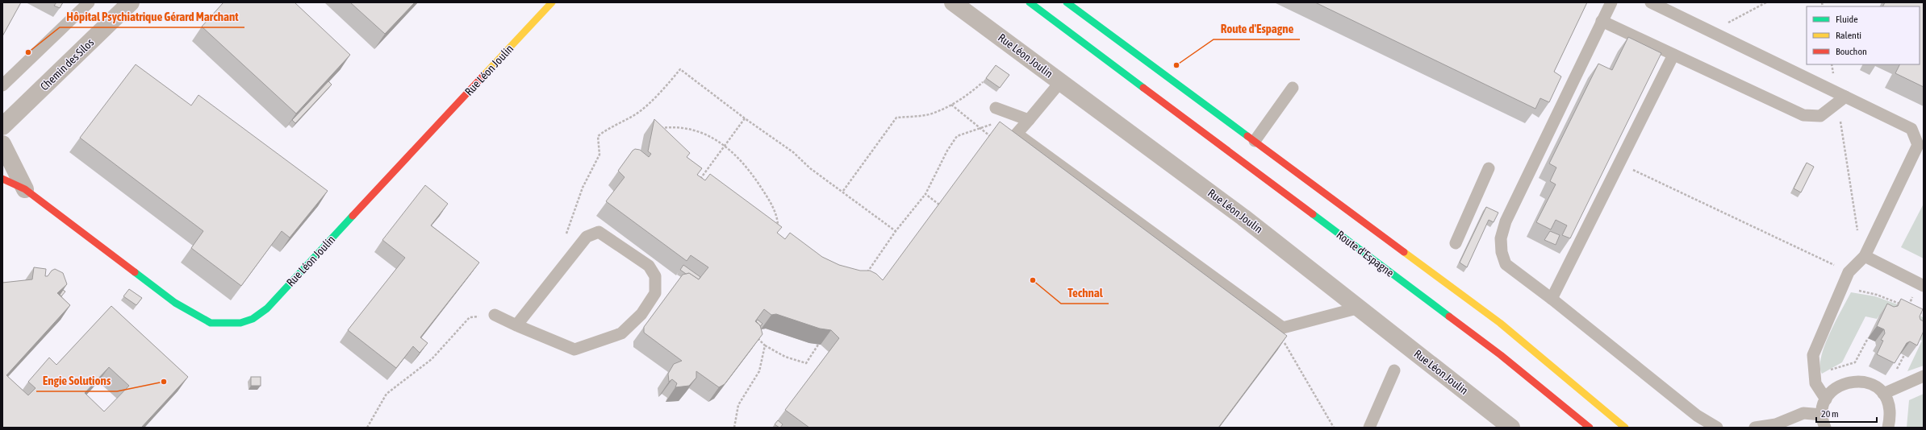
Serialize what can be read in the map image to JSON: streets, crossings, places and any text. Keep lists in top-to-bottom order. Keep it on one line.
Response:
{"streets":{"main road":["Rue Léon Joulin","Route d'Espagne"],"street":["Chemin des Silos"]},"places":["Hôpital Psychiatrique Gérard Marchant","Route d'Espagne","Technal","Engie Solutions"],"legend":["Fluide","Ralenti","Bouchon"],"scale_bar":"20 m"}
